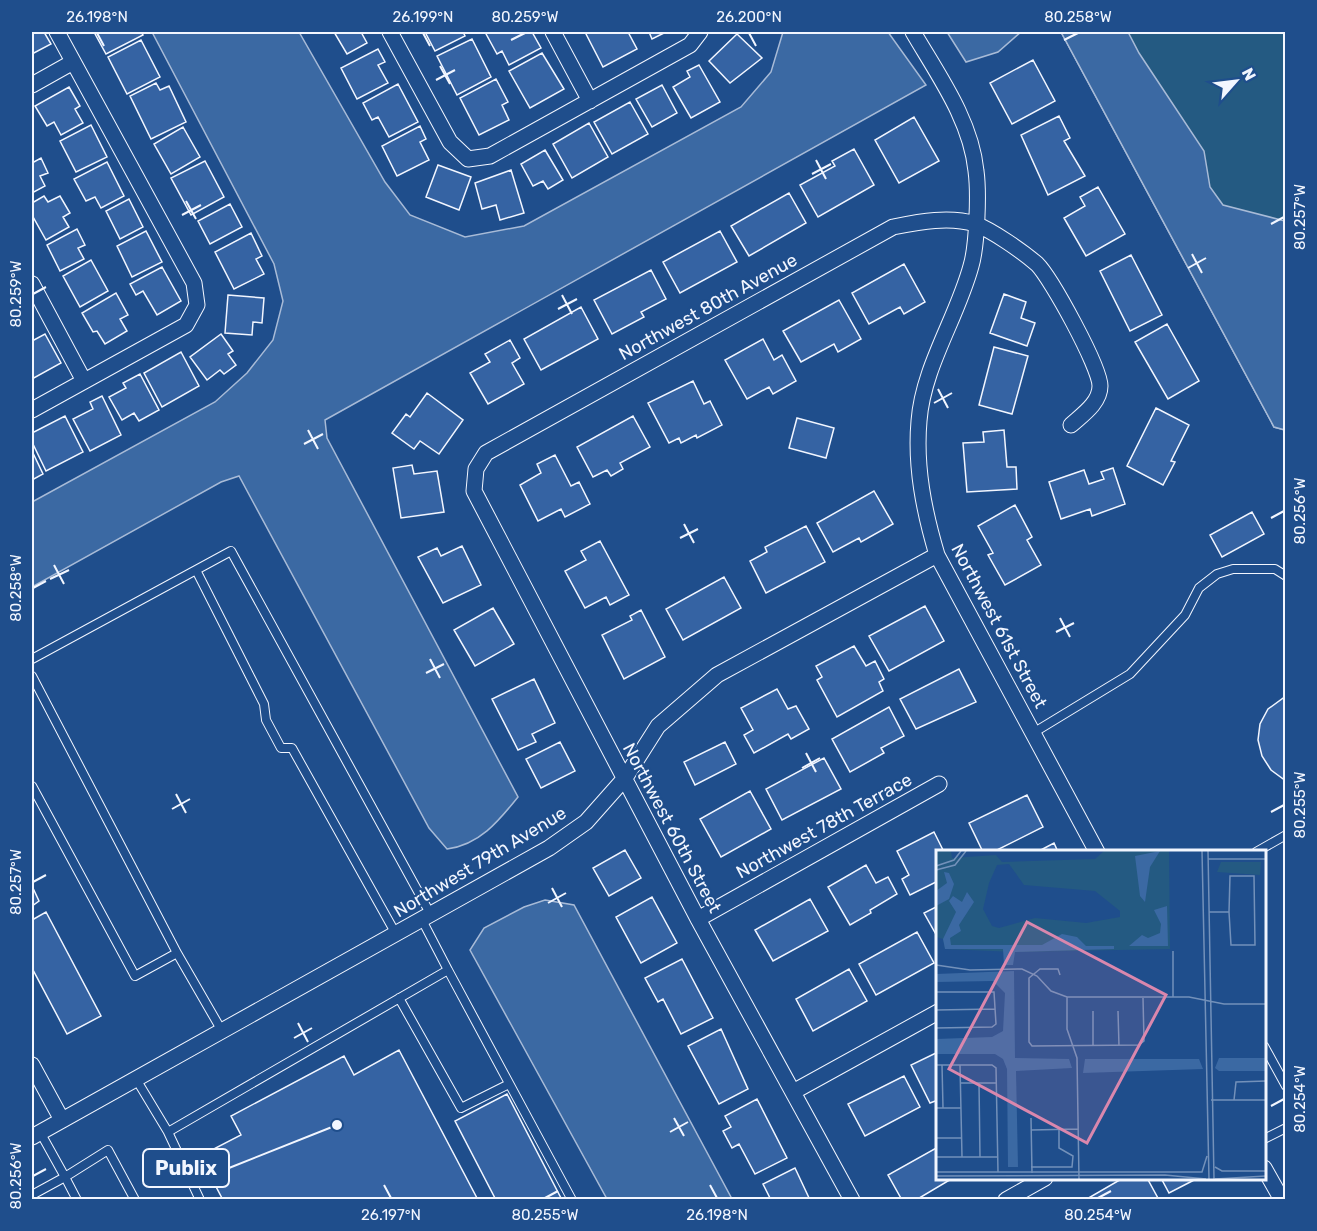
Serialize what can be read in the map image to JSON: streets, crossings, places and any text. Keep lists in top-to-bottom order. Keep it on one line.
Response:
{"streets":{"street":["Northwest 80th Avenue","Northwest 61st Street","Northwest 78th Terrace","Northwest 60th Street","Northwest 79th Avenue"]},"crossings":[["Northwest 80th Avenue","Northwest 61st Street"],["Northwest 80th Avenue","Northwest 60th Street"],["Northwest 61st Street","Northwest 79th Avenue"],["Northwest 78th Terrace","Northwest 60th Street"],["Northwest 60th Street","Northwest 79th Avenue"]],"places":["Publix"],"north":"top right","coordinates":["26.198°N","26.199°N","80.259°W","26.200°N","80.258°W","80.257°W","80.256°W","80.255°W","80.254°W","26.197°N"]}
